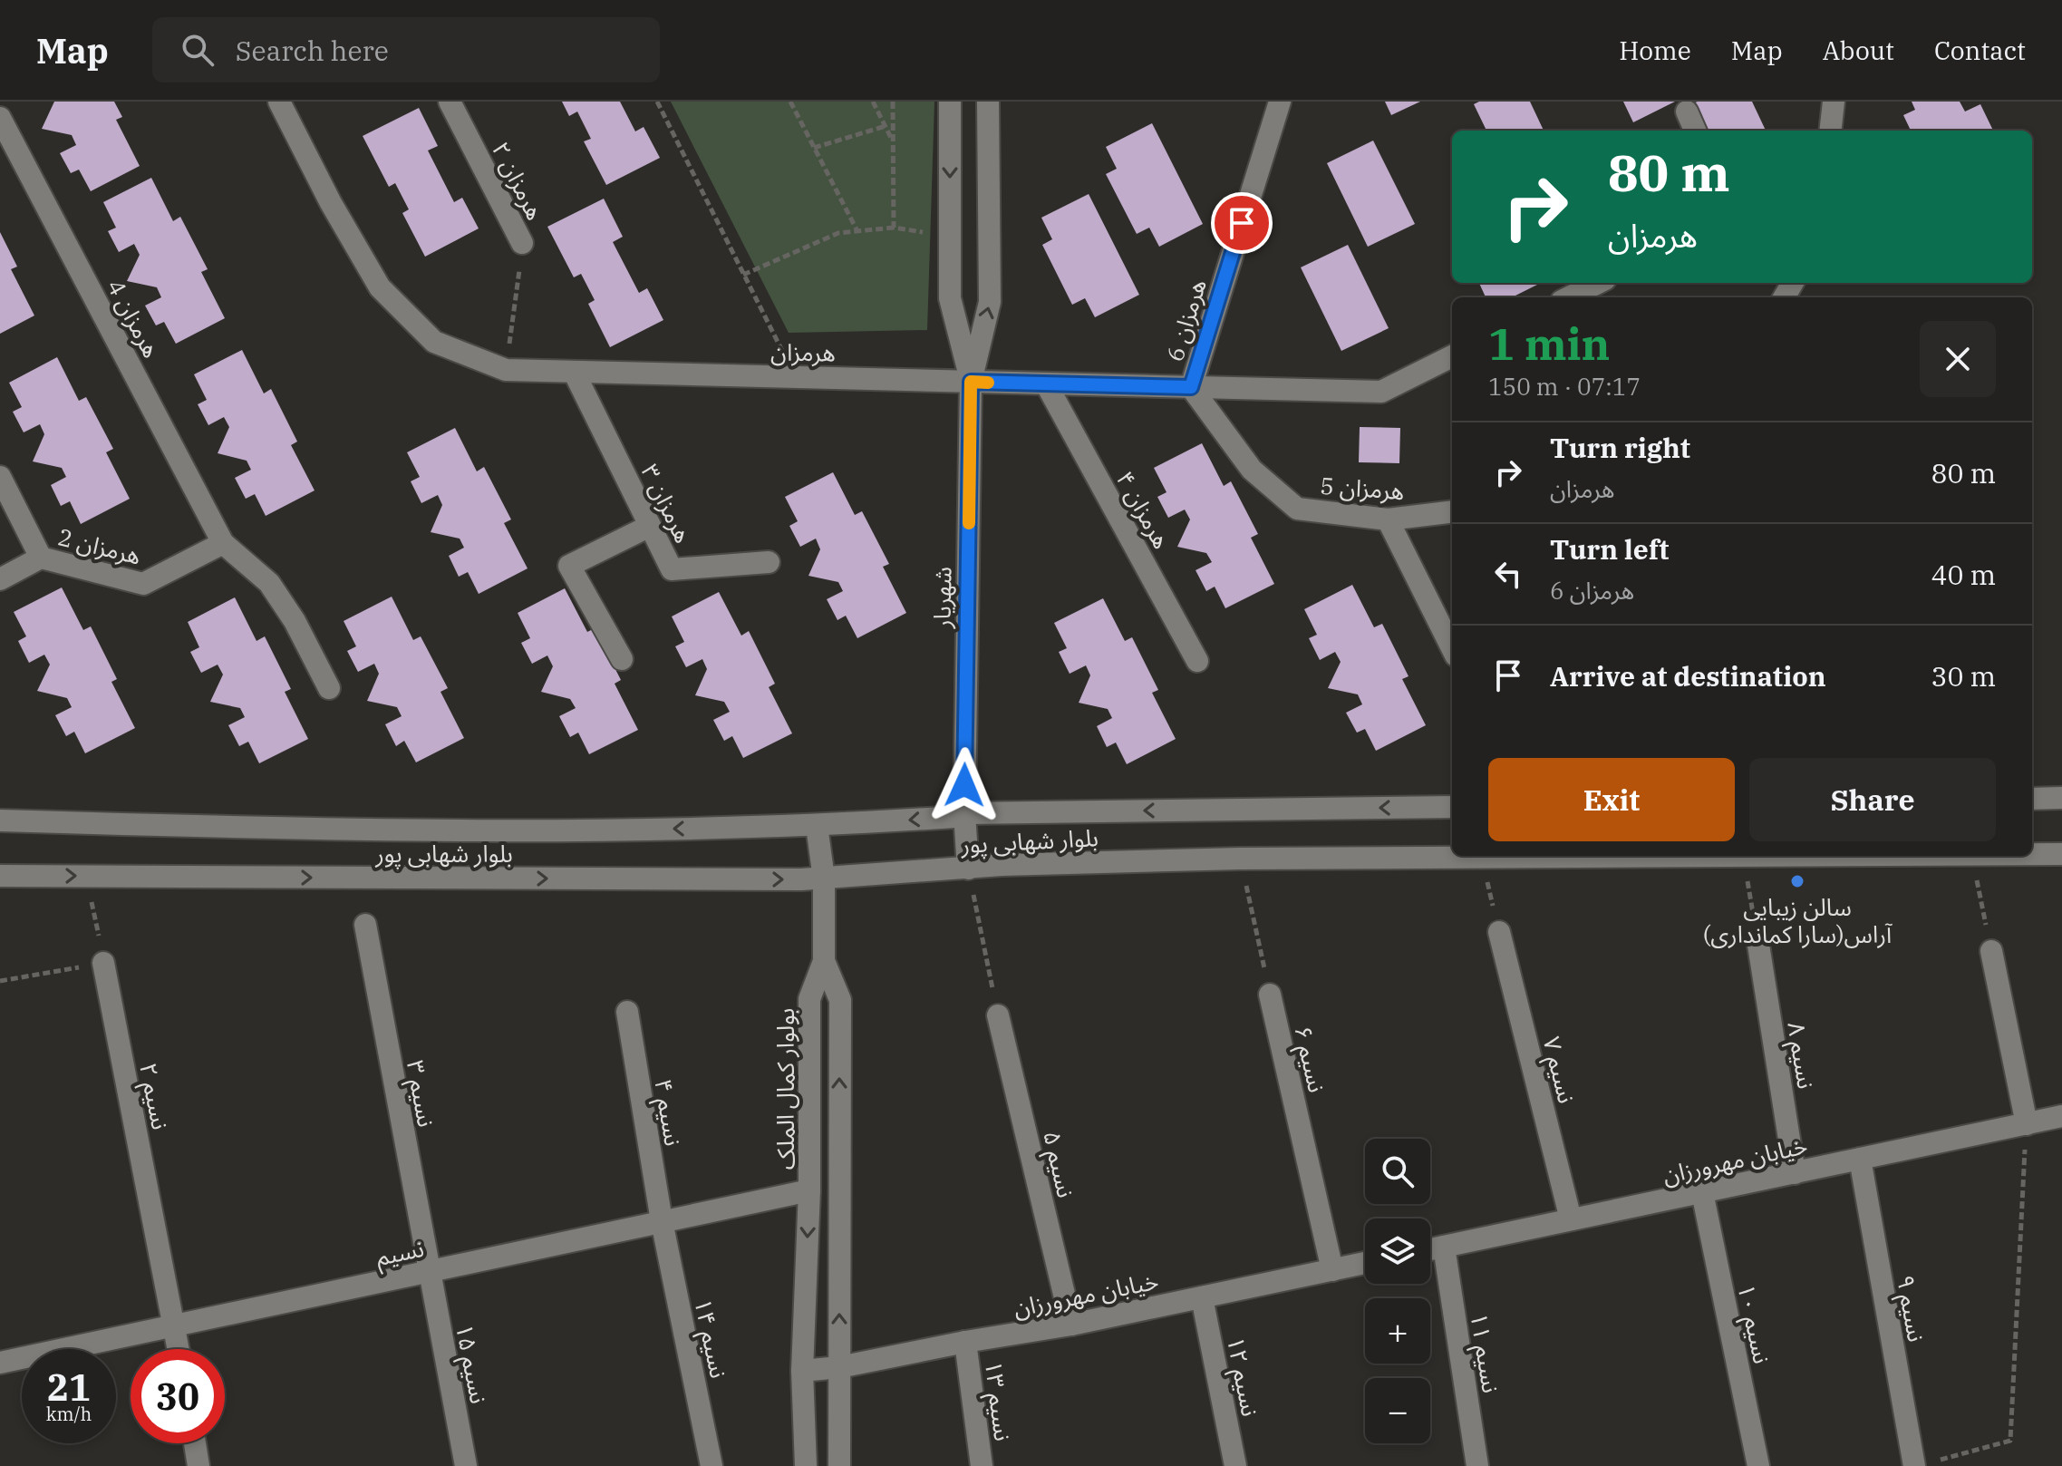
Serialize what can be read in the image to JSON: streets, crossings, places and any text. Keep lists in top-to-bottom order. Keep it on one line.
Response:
{"streets":{"street":["هرمزان ۲","هرمزان 4","هرمزان 6","هرمزان","هرمزان 5","هرمزان ۳","هرمزان ۴","هرمزان 2","شهریار","بلوار شهابی پور","نسیم ۸","نسیم ۶","نسیم ۷","بولوار کمال الملک","نسیم ۳","نسیم ۲","نسیم ۴","خیابان مهرورزان","نسیم ۵","نسیم","نسیم ۹","نسیم ۱۰","نسیم ۱۴","نسیم ۱۱","نسیم ۱۵","نسیم ۱۲","نسیم ۱۳"]},"crossings":[["هرمزان 4","هرمزان 2"],["هرمزان 6","هرمزان"],["هرمزان 6","هرمزان 5"],["هرمزان","هرمزان 5"],["هرمزان","هرمزان ۳"],["هرمزان","هرمزان ۴"],["هرمزان","شهریار"],["شهریار","بلوار شهابی پور"],["نسیم ۸","خیابان مهرورزان"],["نسیم ۶","خیابان مهرورزان"],["نسیم ۷","خیابان مهرورزان"],["بولوار کمال الملک","خیابان مهرورزان"],["بولوار کمال الملک","نسیم"],["نسیم ۳","نسیم"],["نسیم ۳","نسیم ۱۵"],["نسیم ۲","نسیم"],["نسیم ۴","نسیم"],["نسیم ۴","نسیم ۱۴"],["خیابان مهرورزان","نسیم ۵"],["خیابان مهرورزان","نسیم ۹"],["خیابان مهرورزان","نسیم ۱۰"],["خیابان مهرورزان","نسیم ۱۱"],["خیابان مهرورزان","نسیم ۱۲"],["خیابان مهرورزان","نسیم ۱۳"],["نسیم","نسیم ۱۴"],["نسیم","نسیم ۱۵"]],"places":["سالن زیبایی آراس(سارا کمانداری)"],"page":{"header":"Map","search":"Search here","nav":["Home","Map","About","Contact"],"turn":["80 m","هرمزان"],"heading":["1 min","150 m · 07:17"],"list":[{"name":"Turn right","note":"هرمزان","value":"80 m"},{"name":"Turn left","note":"هرمزان 6","value":"40 m"},{"name":"Arrive at destination","value":"30 m"}],"buttons":["Exit","Share"],"map_buttons":["+","−"],"speed":"21 km/h","limit":"30"}}
